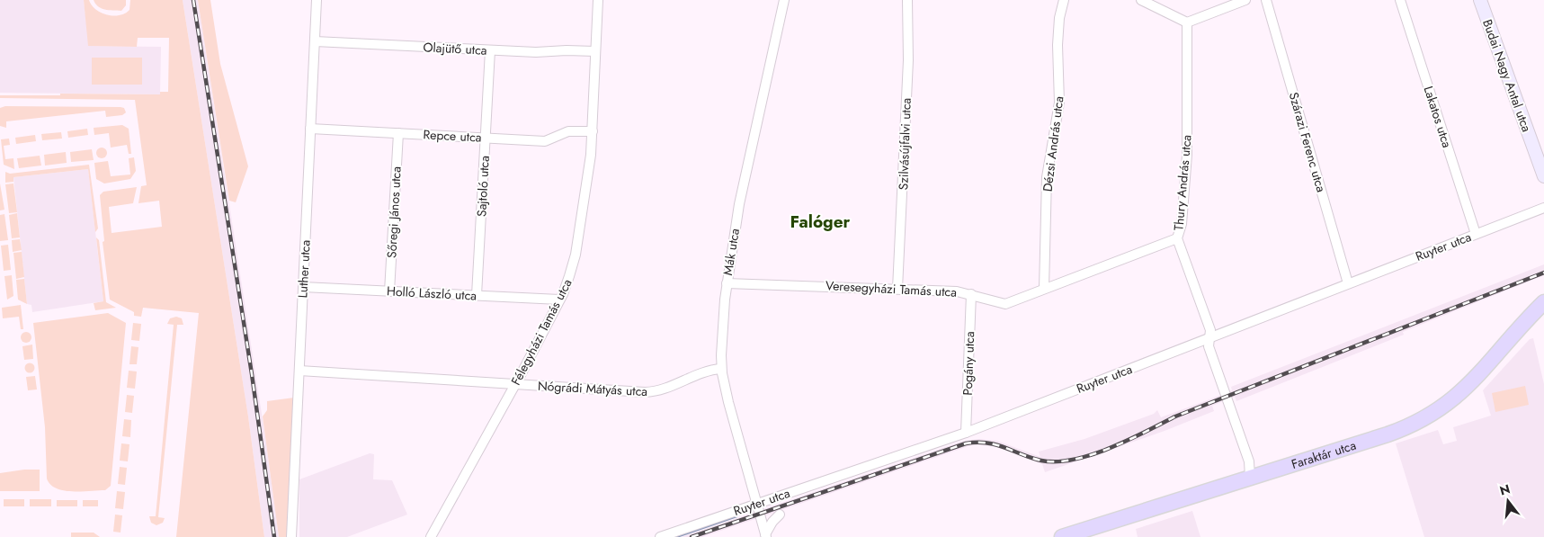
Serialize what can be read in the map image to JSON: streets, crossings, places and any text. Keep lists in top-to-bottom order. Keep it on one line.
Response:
{"streets":{"main road":["Faraktár utca"],"street":["Olajütő utca","Budai Nagy Antal utca","Lakatos utca","Repce utca","Szárazi Ferenc utca","Szilvásújfalvi utca","Dézsi András utca","Thury András utca","Sajtoló utca","Sőregi János utca","Ruyter utca","Mák utca","Luther utca","Veresegyházi Tamás utca","Holló László utca","Félegyházi Tamás utca","Pogány utca","Nógrádi Mátyás utca"]},"crossings":[["Olajütő utca","Sajtoló utca"],["Olajütő utca","Luther utca"],["Olajütő utca","Félegyházi Tamás utca"],["Lakatos utca","Ruyter utca"],["Repce utca","Sajtoló utca"],["Repce utca","Sőregi János utca"],["Repce utca","Luther utca"],["Repce utca","Félegyházi Tamás utca"],["Szárazi Ferenc utca","Ruyter utca"],["Szilvásújfalvi utca","Veresegyházi Tamás utca"],["Dézsi András utca","Veresegyházi Tamás utca"],["Thury András utca","Ruyter utca"],["Thury András utca","Veresegyházi Tamás utca"],["Thury András utca","Faraktár utca"],["Sajtoló utca","Holló László utca"],["Sőregi János utca","Holló László utca"],["Ruyter utca","Mák utca"],["Ruyter utca","Pogány utca"],["Mák utca","Veresegyházi Tamás utca"],["Mák utca","Nógrádi Mátyás utca"],["Luther utca","Holló László utca"],["Luther utca","Nógrádi Mátyás utca"],["Veresegyházi Tamás utca","Pogány utca"],["Holló László utca","Félegyházi Tamás utca"],["Félegyházi Tamás utca","Nógrádi Mátyás utca"]],"districts":["Falóger"],"north":"top"}
